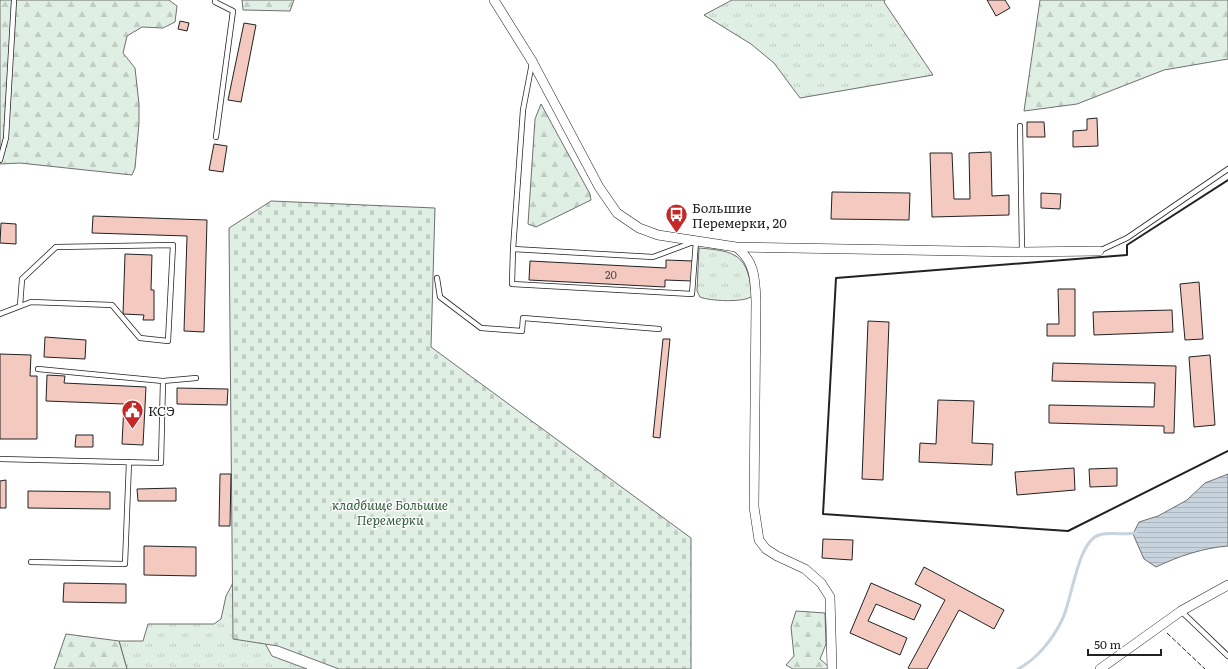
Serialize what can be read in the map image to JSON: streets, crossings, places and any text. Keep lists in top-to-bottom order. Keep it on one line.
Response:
{"parks":["кладбище Большие Перемерки"],"places":{"bus stop":["Большие Перемерки, 20"],"public building":["КСЭ"]},"house_numbers":["20"],"scale_bar":"50 m"}
